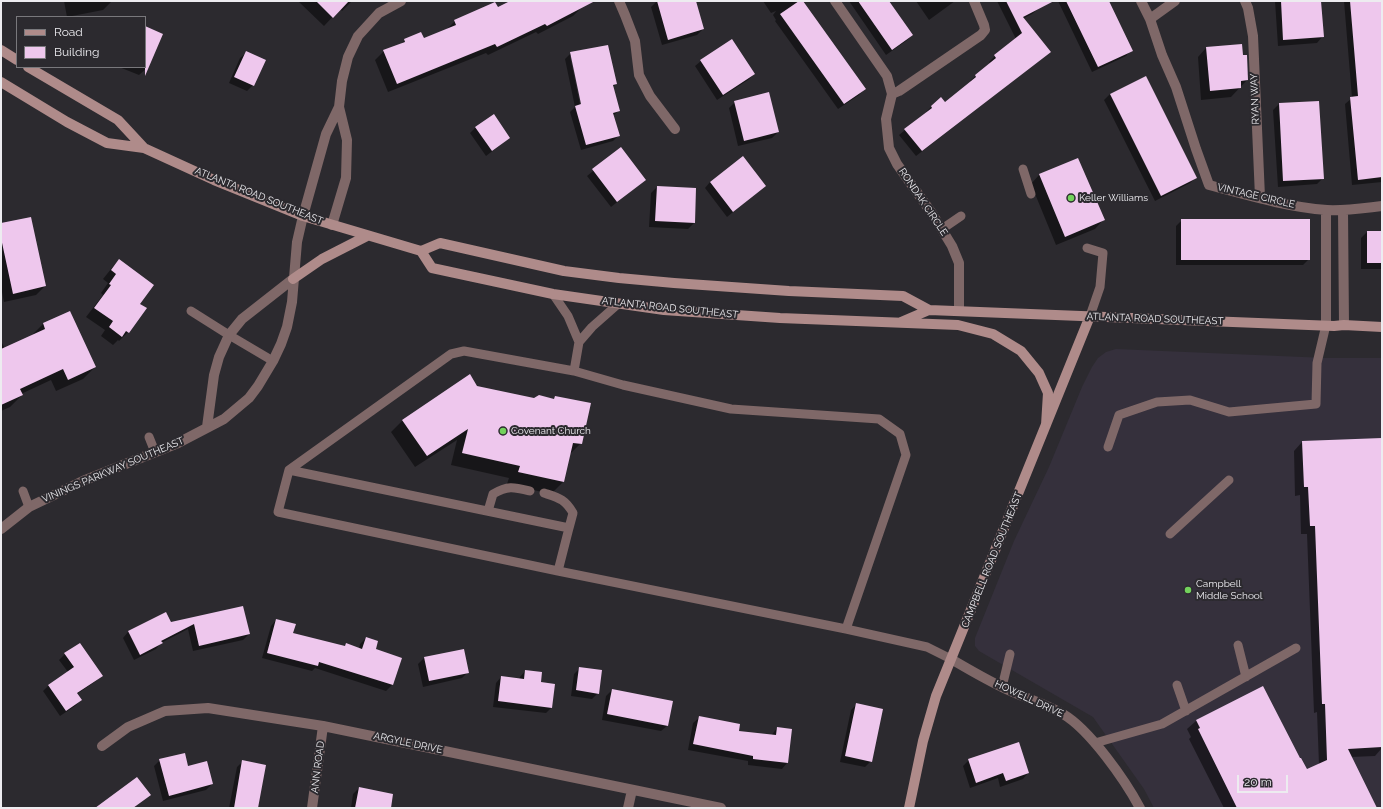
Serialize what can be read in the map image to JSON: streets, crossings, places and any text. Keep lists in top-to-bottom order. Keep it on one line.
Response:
{"streets":{"main road":["ATLANTA ROAD SOUTHEAST","CAMPBELL ROAD SOUTHEAST"],"street":["RYAN WAY","VINTAGE CIRCLE","RONDAK CIRCLE","VININGS PARKWAY SOUTHEAST","HOWELL DRIVE","ARGYLE DRIVE","ANN ROAD"]},"crossings":[["RYAN WAY","VINTAGE CIRCLE"],["ATLANTA ROAD SOUTHEAST","RONDAK CIRCLE"],["ATLANTA ROAD SOUTHEAST","VININGS PARKWAY SOUTHEAST"],["ATLANTA ROAD SOUTHEAST","CAMPBELL ROAD SOUTHEAST"],["CAMPBELL ROAD SOUTHEAST","HOWELL DRIVE"],["ARGYLE DRIVE","ANN ROAD"]],"places":["Keller Williams","Covenant Church","Campbell Middle School"],"legend":["Road","Building"],"scale_bar":"20 m"}
